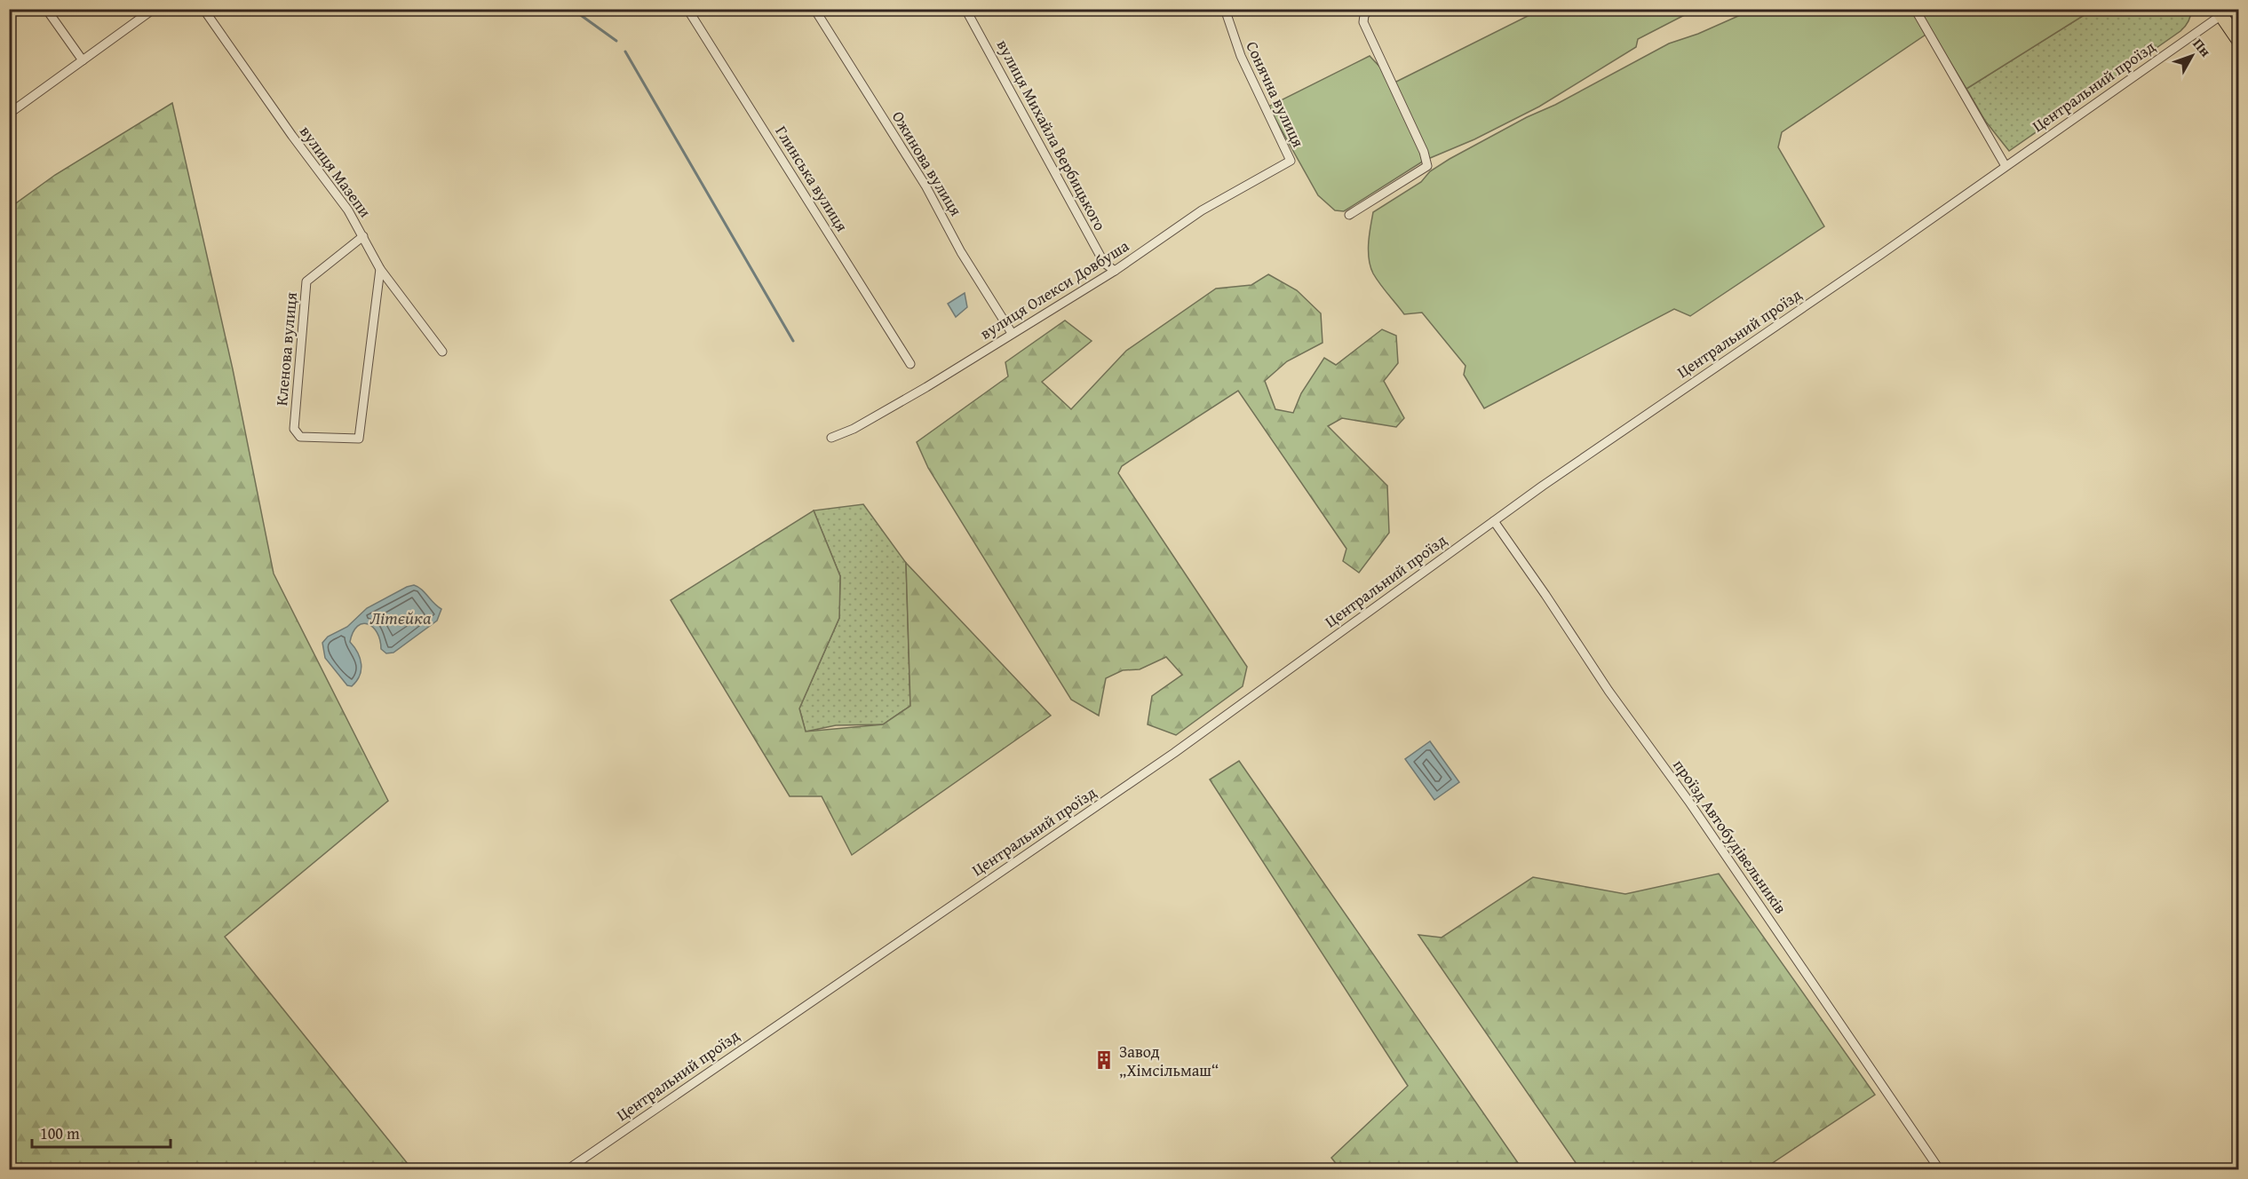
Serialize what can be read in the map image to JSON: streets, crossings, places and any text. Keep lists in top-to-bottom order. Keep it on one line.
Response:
{"streets":{"street":["Центральний проїзд","Сонячна вулиця","вулиця Михайла Вербицького","Ожинова вулиця","вулиця Мазепи","Глинська вулиця","вулиця Олекси Довбуша","Кленова вулиця","проїзд Автобудівельників"]},"crossings":[["Центральний проїзд","проїзд Автобудівельників"],["Сонячна вулиця","вулиця Олекси Довбуша"],["вулиця Михайла Вербицького","вулиця Олекси Довбуша"],["Ожинова вулиця","вулиця Олекси Довбуша"],["вулиця Мазепи","Кленова вулиця"]],"water":["Літєйка"],"places":{"building":["Завод „Хімсільмаш“"]},"scale_bar":"100 m","north":"top right"}
